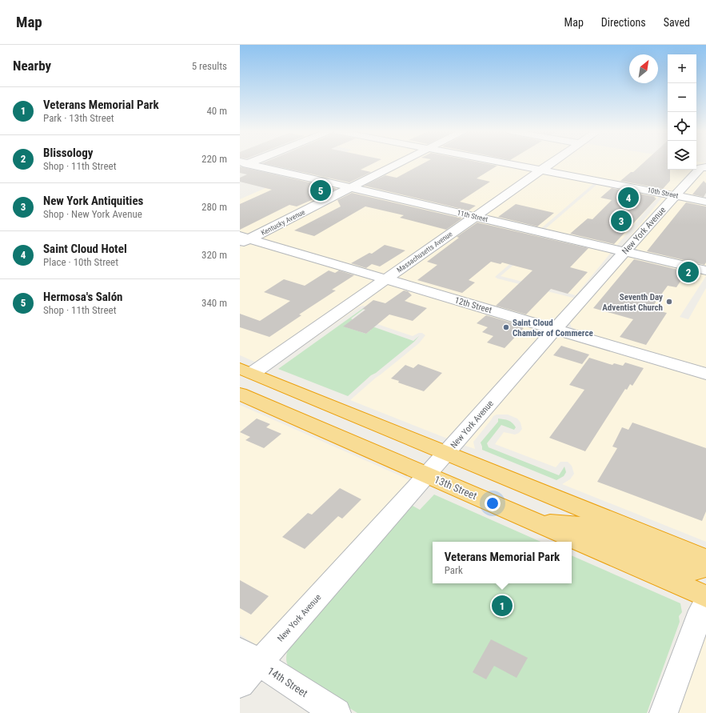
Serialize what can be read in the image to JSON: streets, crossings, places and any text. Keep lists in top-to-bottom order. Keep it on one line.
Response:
{"streets":{"highway":["13th Street"],"street":["10th Street","11th Street","Kentucky Avenue","New York Avenue","Massachusetts Avenue","12th Street","14th Street"]},"crossings":[["10th Street","New York Avenue"],["10th Street","Massachusetts Avenue"],["11th Street","Kentucky Avenue"],["11th Street","New York Avenue"],["11th Street","Massachusetts Avenue"],["Kentucky Avenue","12th Street"],["New York Avenue","12th Street"],["New York Avenue","13th Street"],["New York Avenue","14th Street"],["Massachusetts Avenue","12th Street"]],"places":["Seventh Day Adventist Church","Saint Cloud Chamber of Commerce"],"north":"top right","page":{"header":"Map","nav":["Map","Directions","Saved"],"heading":["Nearby","5 results"],"map_buttons":["+","−"],"list":[{"mark":"1","name":"Veterans Memorial Park","note":"Park · 13th Street","value":"40 m"},{"mark":"2","name":"Blissology","note":"Shop · 11th Street","value":"220 m"},{"mark":"3","name":"New York Antiquities","note":"Shop · New York Avenue","value":"280 m"},{"mark":"4","name":"Saint Cloud Hotel","note":"Place · 10th Street","value":"320 m"},{"mark":"5","name":"Hermosa's Salón","note":"Shop · 11th Street","value":"340 m"}],"pins":["5","4","3","2","1"],"popup":["Veterans Memorial Park","Park"]}}
